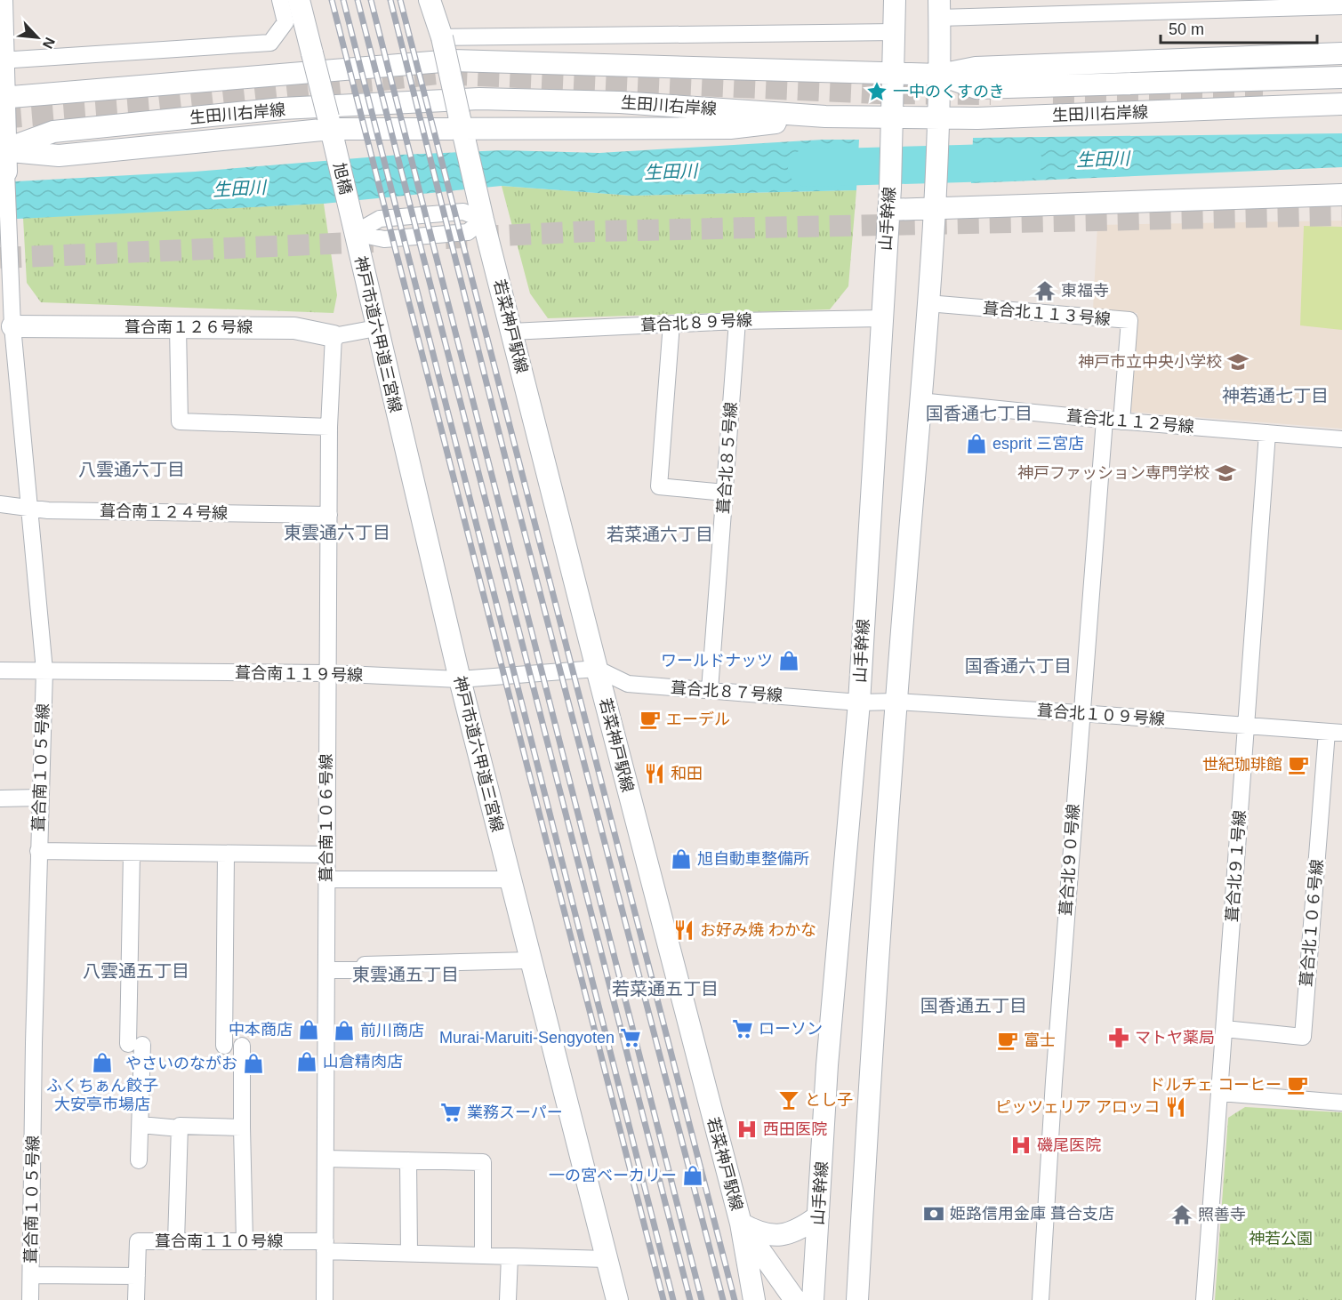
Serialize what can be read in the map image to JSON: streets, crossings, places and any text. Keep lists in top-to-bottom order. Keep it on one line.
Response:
{"streets":{"street":["生田川右岸線","旭橋","山手幹線","葺合北１１３号線","葺合北８９号線","若菜神戸駅線","葺合南１２６号線","神戸市道六甲道三宮線","葺合北１１２号線","葺合北８５号線","葺合南１２４号線","葺合南１１９号線","葺合北８７号線","葺合北１０９号線","葺合南１０５号線","葺合南１０６号線","葺合北９０号線","葺合北９１号線","葺合北１０６号線","葺合南１１０号線"]},"crossings":[["生田川右岸線","山手幹線"],["生田川右岸線","葺合南１０５号線"],["旭橋","神戸市道六甲道三宮線"],["山手幹線","葺合北８９号線"],["山手幹線","葺合北８７号線"],["山手幹線","葺合北１０９号線"],["葺合北１１３号線","葺合北１１２号線"],["葺合北８９号線","若菜神戸駅線"],["葺合北８９号線","葺合北８５号線"],["若菜神戸駅線","葺合南１１９号線"],["若菜神戸駅線","葺合北８７号線"],["葺合南１２６号線","神戸市道六甲道三宮線"],["葺合南１２６号線","葺合南１０５号線"],["葺合南１２６号線","葺合南１０６号線"],["神戸市道六甲道三宮線","葺合南１１９号線"],["神戸市道六甲道三宮線","葺合南１１０号線"],["葺合北１１２号線","葺合北９０号線"],["葺合北１１２号線","葺合北９１号線"],["葺合北８５号線","葺合北８７号線"],["葺合南１２４号線","葺合南１０５号線"],["葺合南１２４号線","葺合南１０６号線"],["葺合南１１９号線","葺合北８７号線"],["葺合南１１９号線","葺合南１０５号線"],["葺合南１１９号線","葺合南１０６号線"],["葺合北８７号線","葺合北１０９号線"],["葺合北１０９号線","葺合北９０号線"],["葺合北１０９号線","葺合北９１号線"],["葺合北１０９号線","葺合北１０６号線"],["葺合南１０６号線","葺合南１１０号線"],["葺合北９１号線","葺合北１０６号線"]],"districts":["神若通七丁目","国香通七丁目","八雲通六丁目","東雲通六丁目","若菜通六丁目","国香通六丁目","八雲通五丁目","東雲通五丁目","若菜通五丁目","国香通五丁目"],"water":["生田川"],"parks":["神若公園"],"places":{"place":["一中のくすのき"],"temple":["東福寺","照善寺"],"school or university":["神戸市立中央小学校","神戸ファッション専門学校"],"shop":["esprit 三宮店","ワールドナッツ","旭自動車整備所","中本商店","前川商店","山倉精肉店","ふくちぁん餃子 大安亭市場店","やさいのながお","一の宮ベーカリー"],"cafe":["エーデル","世紀珈琲館","富士","ドルチェ コーヒー"],"restaurant":["和田","お好み焼 わかな","ピッツェリア アロッコ"],"supermarket":["ローソン","Murai-Maruiti-Sengyoten","業務スーパー"],"pharmacy":["マトヤ薬局"],"bar":["とし子"],"hospital":["西田医院","磯尾医院"],"bank":["姫路信用金庫 葺合支店"]},"scale_bar":"50 m","north":"bottom right"}
